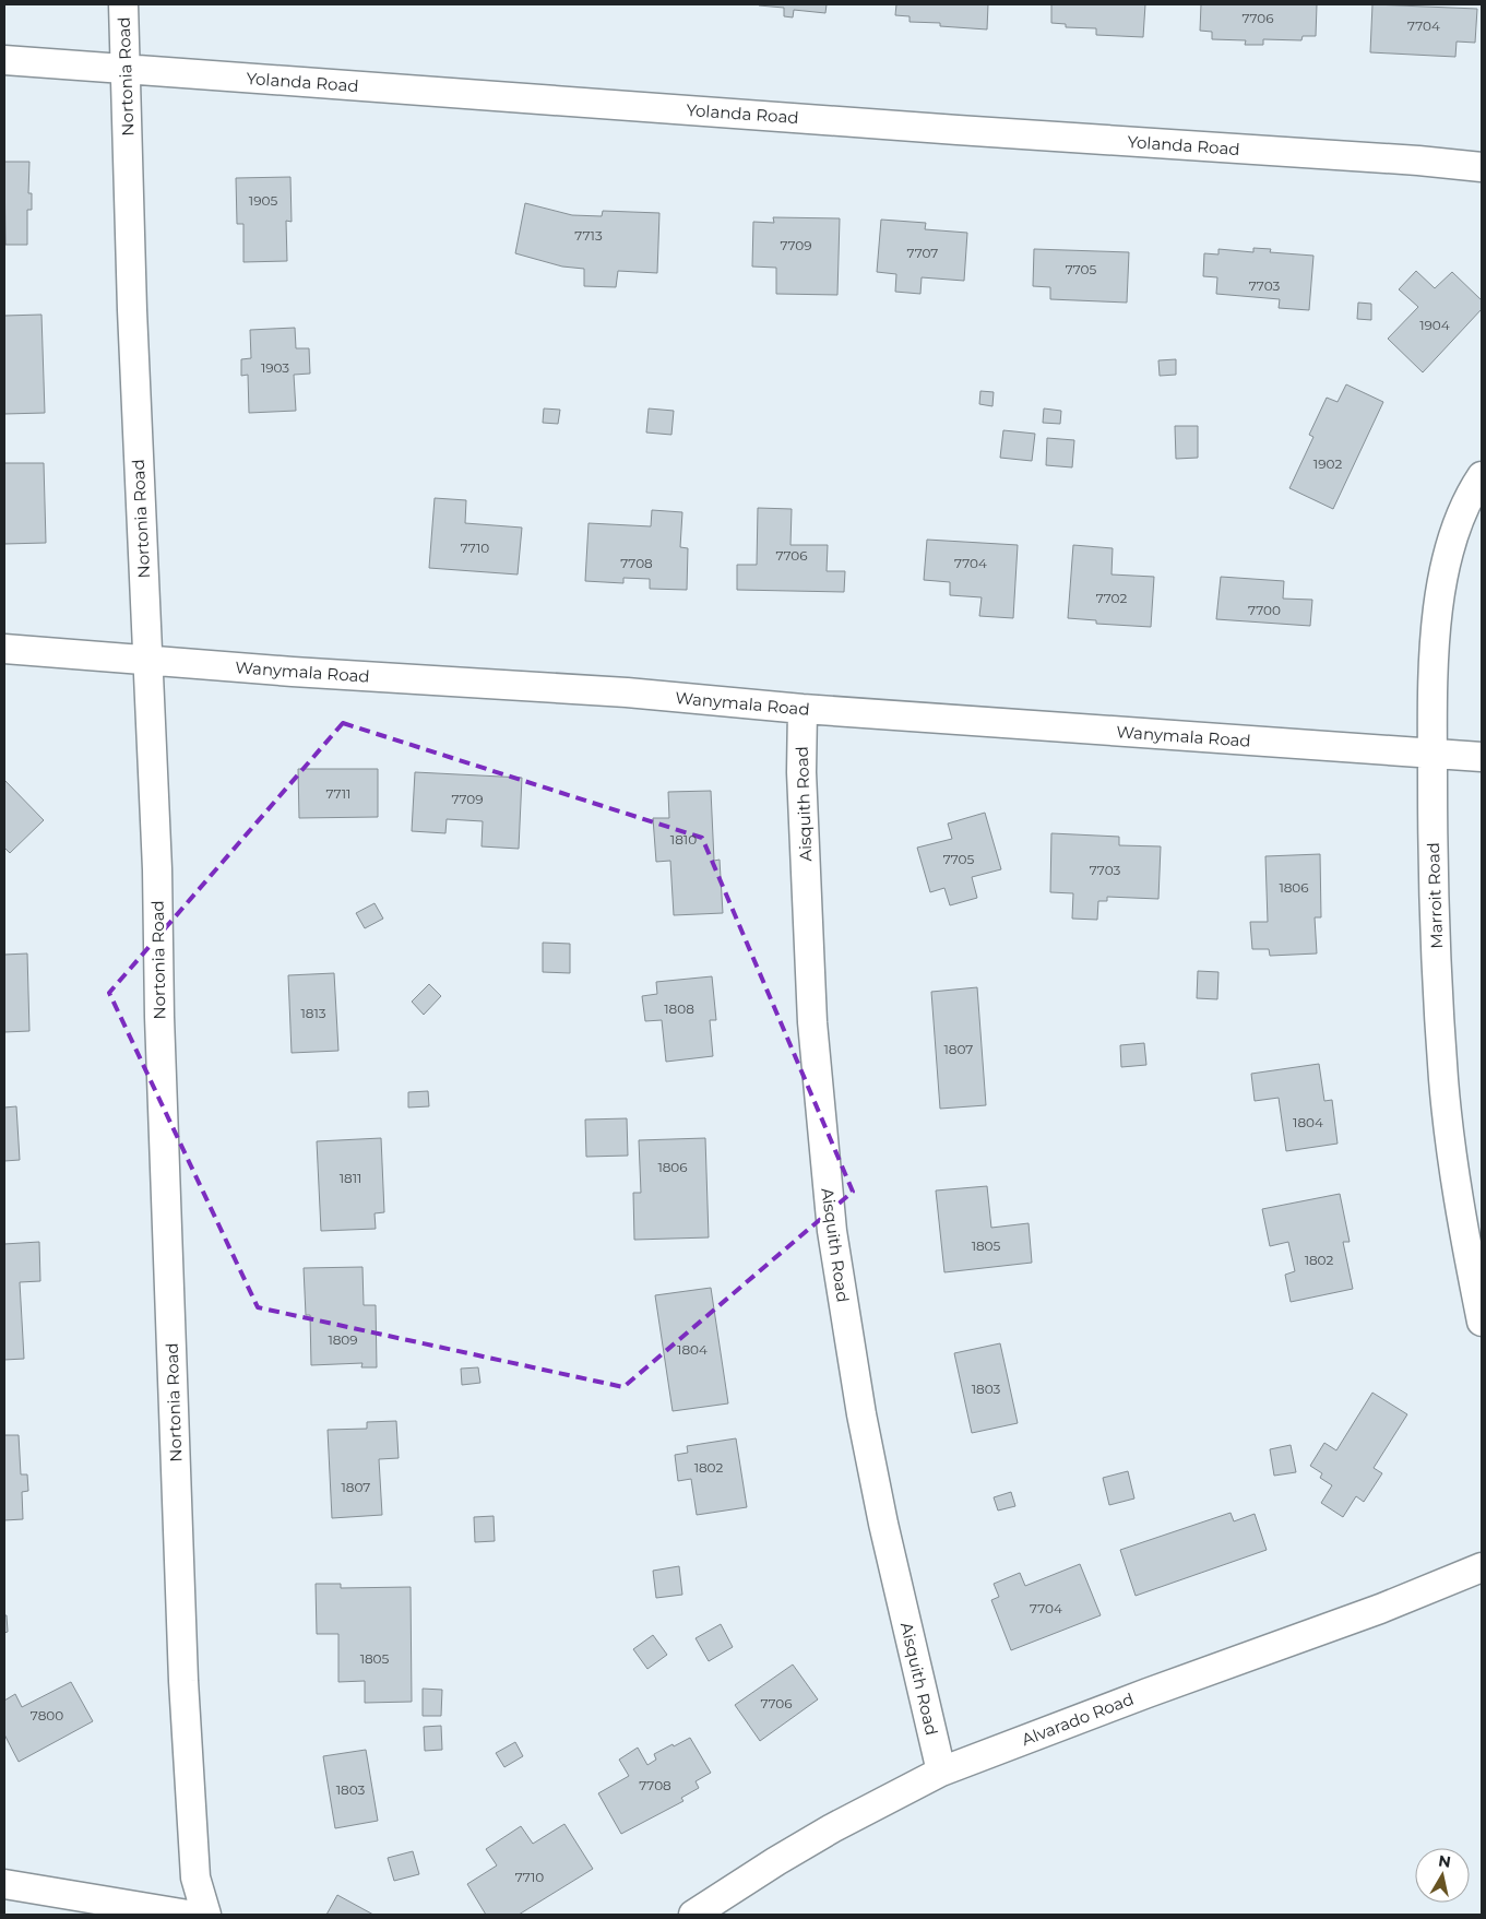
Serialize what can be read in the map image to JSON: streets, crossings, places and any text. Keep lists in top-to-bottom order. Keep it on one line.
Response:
{"streets":{"street":["Nortonia Road","Yolanda Road","Wanymala Road","Aisquith Road","Marroit Road","Alvarado Road"]},"crossings":[["Nortonia Road","Yolanda Road"],["Nortonia Road","Wanymala Road"],["Wanymala Road","Aisquith Road"],["Wanymala Road","Marroit Road"],["Aisquith Road","Alvarado Road"]],"house_numbers":["7706","7704","1905","7713","7709","7707","7705","7703","1904","1903","1902","7710","7706","7708","7704","7702","7700","7711","7709","1810","7705","7703","1806","1808","1813","1807","1804","1806","1811","1805","1802","1809","1804","1803","1802","1807","7704","1805","7706","7800","7708","1803","7710"],"north":"top"}
